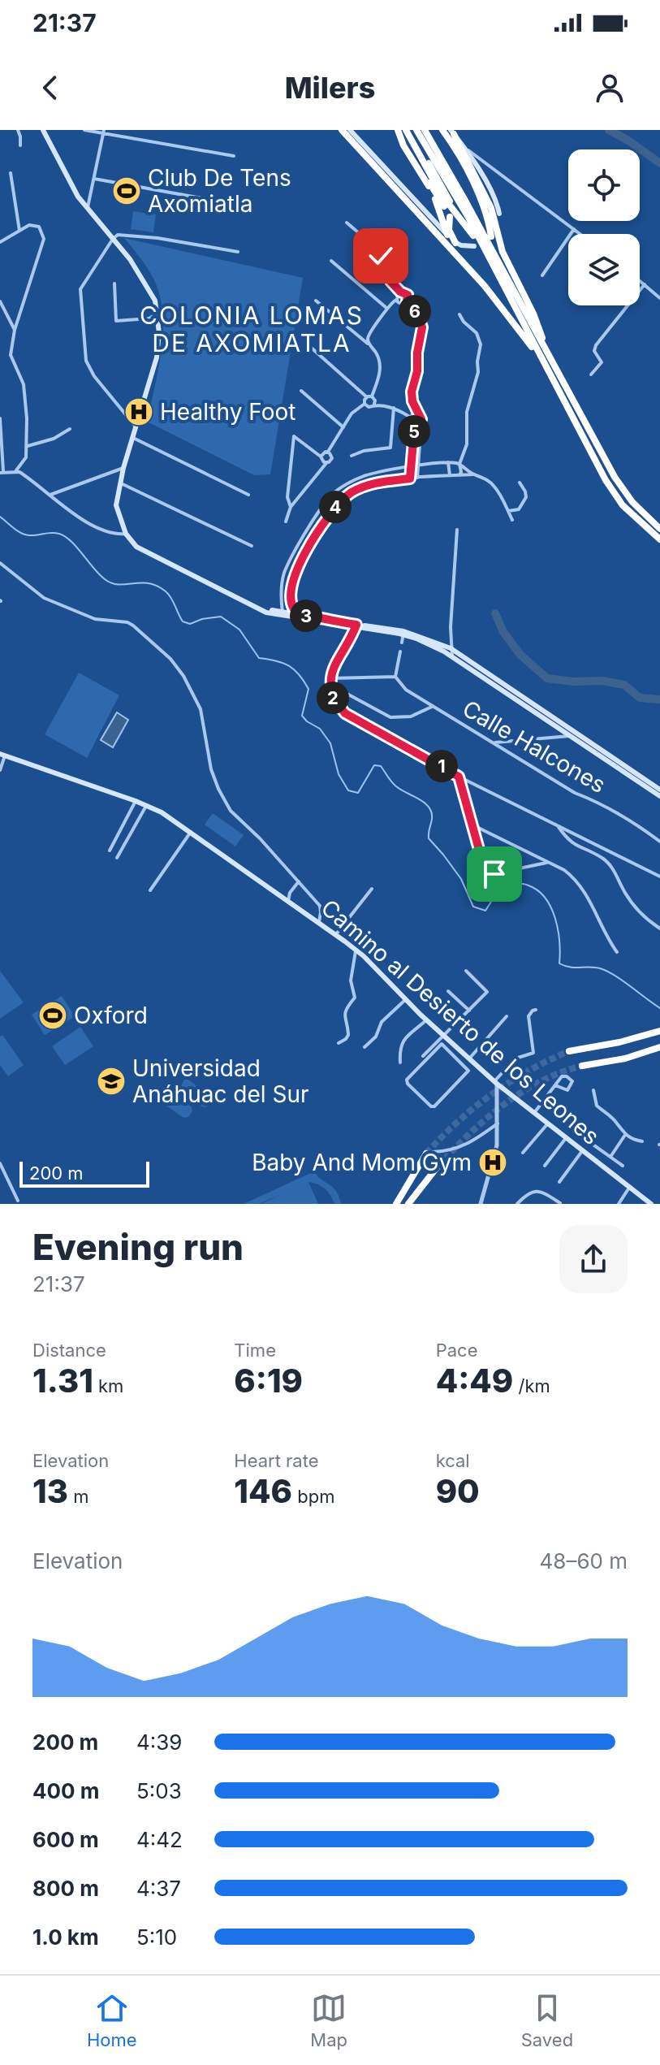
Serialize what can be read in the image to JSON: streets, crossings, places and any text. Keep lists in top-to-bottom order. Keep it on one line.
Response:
{"streets":{"main road":["Camino al Desierto de los Leones"],"street":["Calle Halcones"]},"districts":["COLONIA LOMAS DE AXOMIATLA"],"places":{"sports":["Club De Tens Axomiatla","Oxford"],"hospital":["Healthy Foot","Baby And Mom Gym"],"school or university":["Universidad Anáhuac del Sur"]},"scale_bar":"200 m","page":{"status":"21:37","header":"Milers","pins":["6","5","4","3","2","1"],"scale":"200 m","heading":["Evening run","21:37"],"stats":[["Distance","1.31 km"],["Time","6:19"],["Pace","4:49 /km"],["Elevation","13 m"],["Heart rate","146 bpm"],["kcal","90"]],"chart":["Elevation","48–60 m"],"list":[{"name":"200 m","note":"4:39"},{"name":"400 m","note":"5:03"},{"name":"600 m","note":"4:42"},{"name":"800 m","note":"4:37"},{"name":"1.0 km","note":"5:10"}],"tabs":["Home","Map","Saved"]}}
